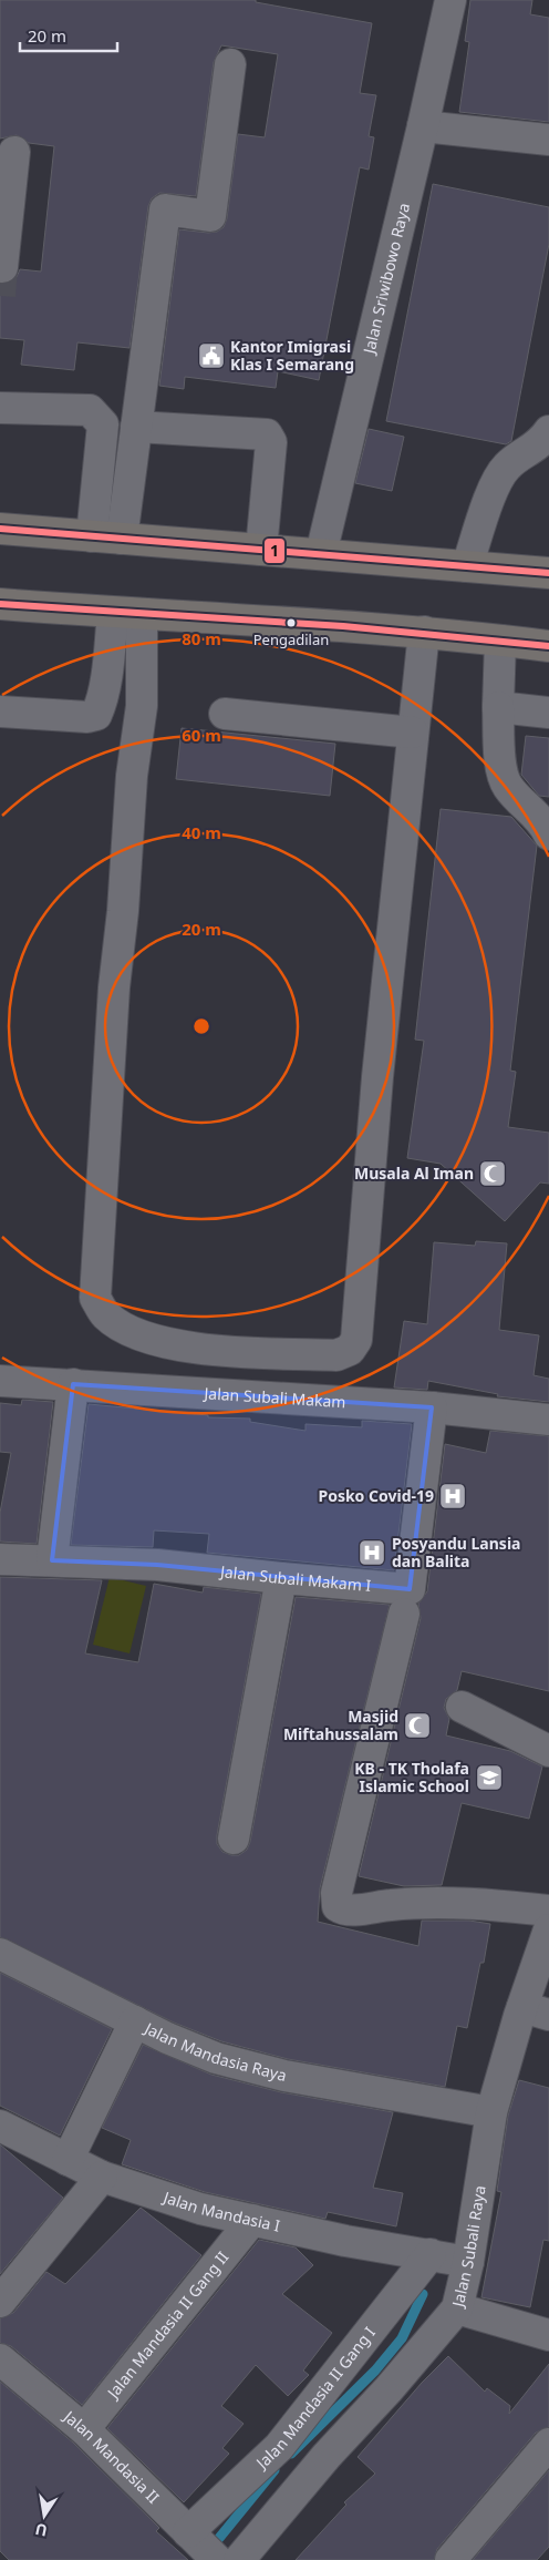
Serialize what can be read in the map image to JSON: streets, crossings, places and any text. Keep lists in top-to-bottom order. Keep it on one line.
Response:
{"streets":{"street":["Jalan Sriwibowo Raya","Jalan Subali Makam","Jalan Subali Makam I","Jalan Mandasia Raya","Jalan Mandasia I","Jalan Subali Raya","Jalan Mandasia II Gang II","Jalan Mandasia II Gang I","Jalan Mandasia II"]},"crossings":[["Jalan Subali Makam","Jalan Subali Makam I"],["Jalan Mandasia Raya","Jalan Subali Raya"],["Jalan Mandasia I","Jalan Subali Raya"],["Jalan Mandasia I","Jalan Mandasia II Gang II"],["Jalan Mandasia I","Jalan Mandasia II Gang I"],["Jalan Subali Raya","Jalan Mandasia II Gang I"],["Jalan Mandasia II Gang II","Jalan Mandasia II"],["Jalan Mandasia II Gang I","Jalan Mandasia II"]],"places":{"public building":["Kantor Imigrasi Klas I Semarang"],"other":["Pengadilan"],"mosque":["Musala Al Iman","Masjid Miftahussalam"],"hospital":["Posko Covid-19","Posyandu Lansia dan Balita"],"school or university":["KB - TK Tholafa Islamic School"]},"lines":["transit line 1"],"scale_bar":"20 m","north":"bottom","rings":["80 m","60 m","40 m","20 m"]}
